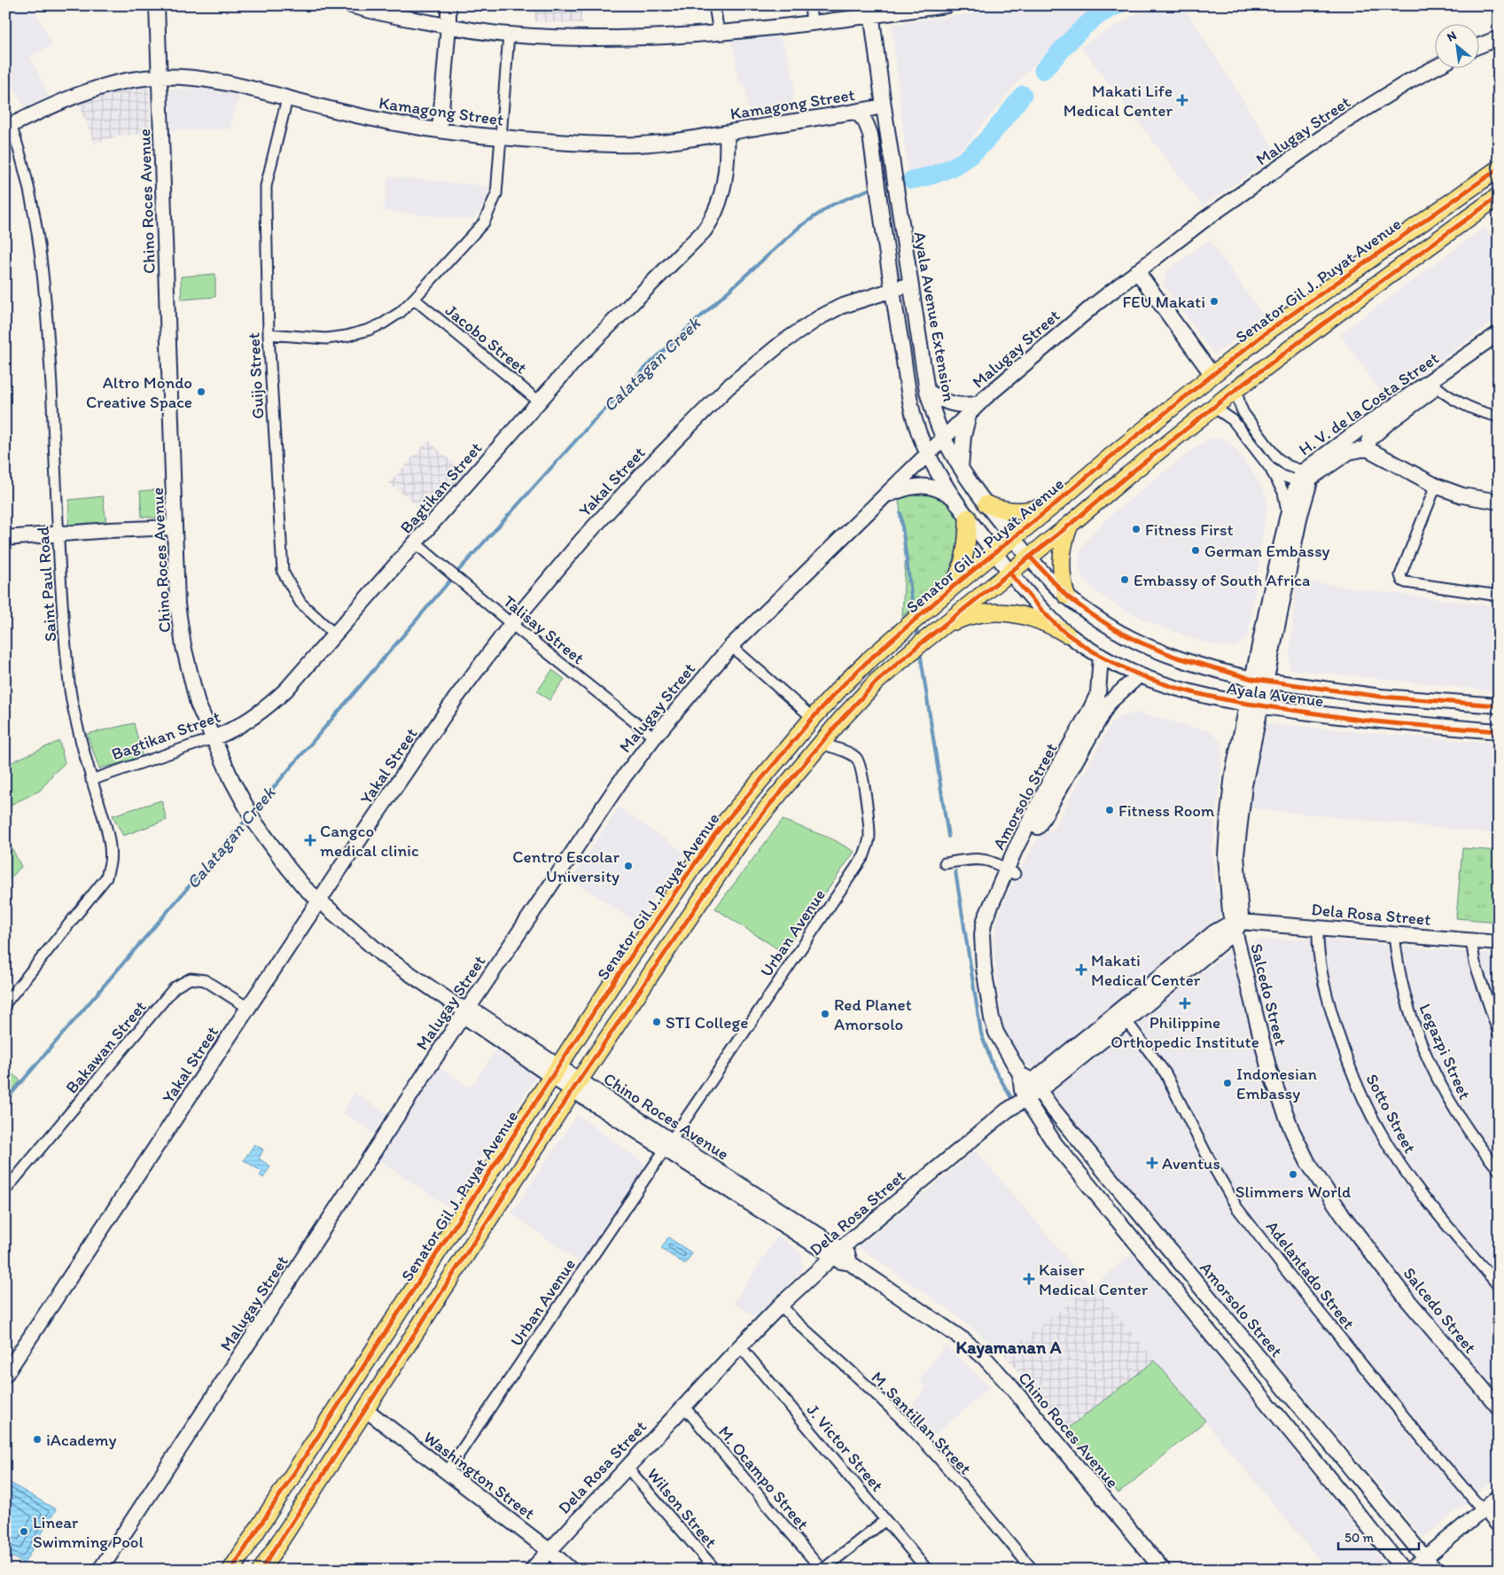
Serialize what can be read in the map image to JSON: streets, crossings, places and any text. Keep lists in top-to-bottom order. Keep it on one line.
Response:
{"streets":{"main road":["Senator Gil J. Puyat Avenue"],"street":["Kamagong Street","Malugay Street","Chino Roces Avenue","Ayala Avenue Extension","Jacobo Street","Guijo Street","H. V. de la Costa Street","Yakal Street","Bagtikan Street","Saint Paul Road","Talisay Street","Ayala Avenue","Amorsolo Street","Dela Rosa Street","Urban Avenue","Salcedo Street","Bakawan Street","Legazpi Street","Sotto Street","Adelantado Street","M. Santillan Street","J. Victor Street","Washington Street","M. Ocampo Street","Wilson Street"]},"crossings":[["Kamagong Street","Chino Roces Avenue"],["Kamagong Street","Ayala Avenue Extension"],["Kamagong Street","Guijo Street"],["Kamagong Street","Bagtikan Street"],["Kamagong Street","Saint Paul Road"],["Malugay Street","Chino Roces Avenue"],["Malugay Street","Ayala Avenue Extension"],["Malugay Street","Talisay Street"],["Chino Roces Avenue","Senator Gil J. Puyat Avenue"],["Chino Roces Avenue","Yakal Street"],["Chino Roces Avenue","Bagtikan Street"],["Chino Roces Avenue","Dela Rosa Street"],["Chino Roces Avenue","Urban Avenue"],["Senator Gil J. Puyat Avenue","Ayala Avenue Extension"],["Senator Gil J. Puyat Avenue","Ayala Avenue"],["Senator Gil J. Puyat Avenue","Urban Avenue"],["Senator Gil J. Puyat Avenue","Washington Street"],["Ayala Avenue Extension","Yakal Street"],["Ayala Avenue Extension","Ayala Avenue"],["Jacobo Street","Bagtikan Street"],["Guijo Street","Bagtikan Street"],["H. V. de la Costa Street","Ayala Avenue"],["H. V. de la Costa Street","Salcedo Street"],["Yakal Street","Talisay Street"],["Yakal Street","Bakawan Street"],["Bagtikan Street","Saint Paul Road"],["Bagtikan Street","Talisay Street"],["Ayala Avenue","Amorsolo Street"],["Ayala Avenue","Salcedo Street"],["Amorsolo Street","Dela Rosa Street"],["Dela Rosa Street","Salcedo Street"],["Dela Rosa Street","Legazpi Street"],["Dela Rosa Street","Sotto Street"],["Dela Rosa Street","Adelantado Street"],["Dela Rosa Street","M. Santillan Street"],["Dela Rosa Street","J. Victor Street"],["Dela Rosa Street","Washington Street"],["Dela Rosa Street","M. Ocampo Street"],["Dela Rosa Street","Wilson Street"],["Urban Avenue","Washington Street"]],"districts":["Kayamanan A"],"water":["Calatagan Creek"],"places":{"health":["Makati Life Medical Center","Cangco medical clinic","Makati Medical Center","Philippine Orthopedic Institute","Aventus","Kaiser Medical Center"],"other":["FEU Makati","Altro Mondo Creative Space","Fitness First","German Embassy","Embassy of South Africa","Fitness Room","Centro Escolar University","Red Planet Amorsolo","STI College","Indonesian Embassy","Slimmers World","iAcademy","Linear Swimming Pool"]},"scale_bar":"50 m","north":"top left"}
